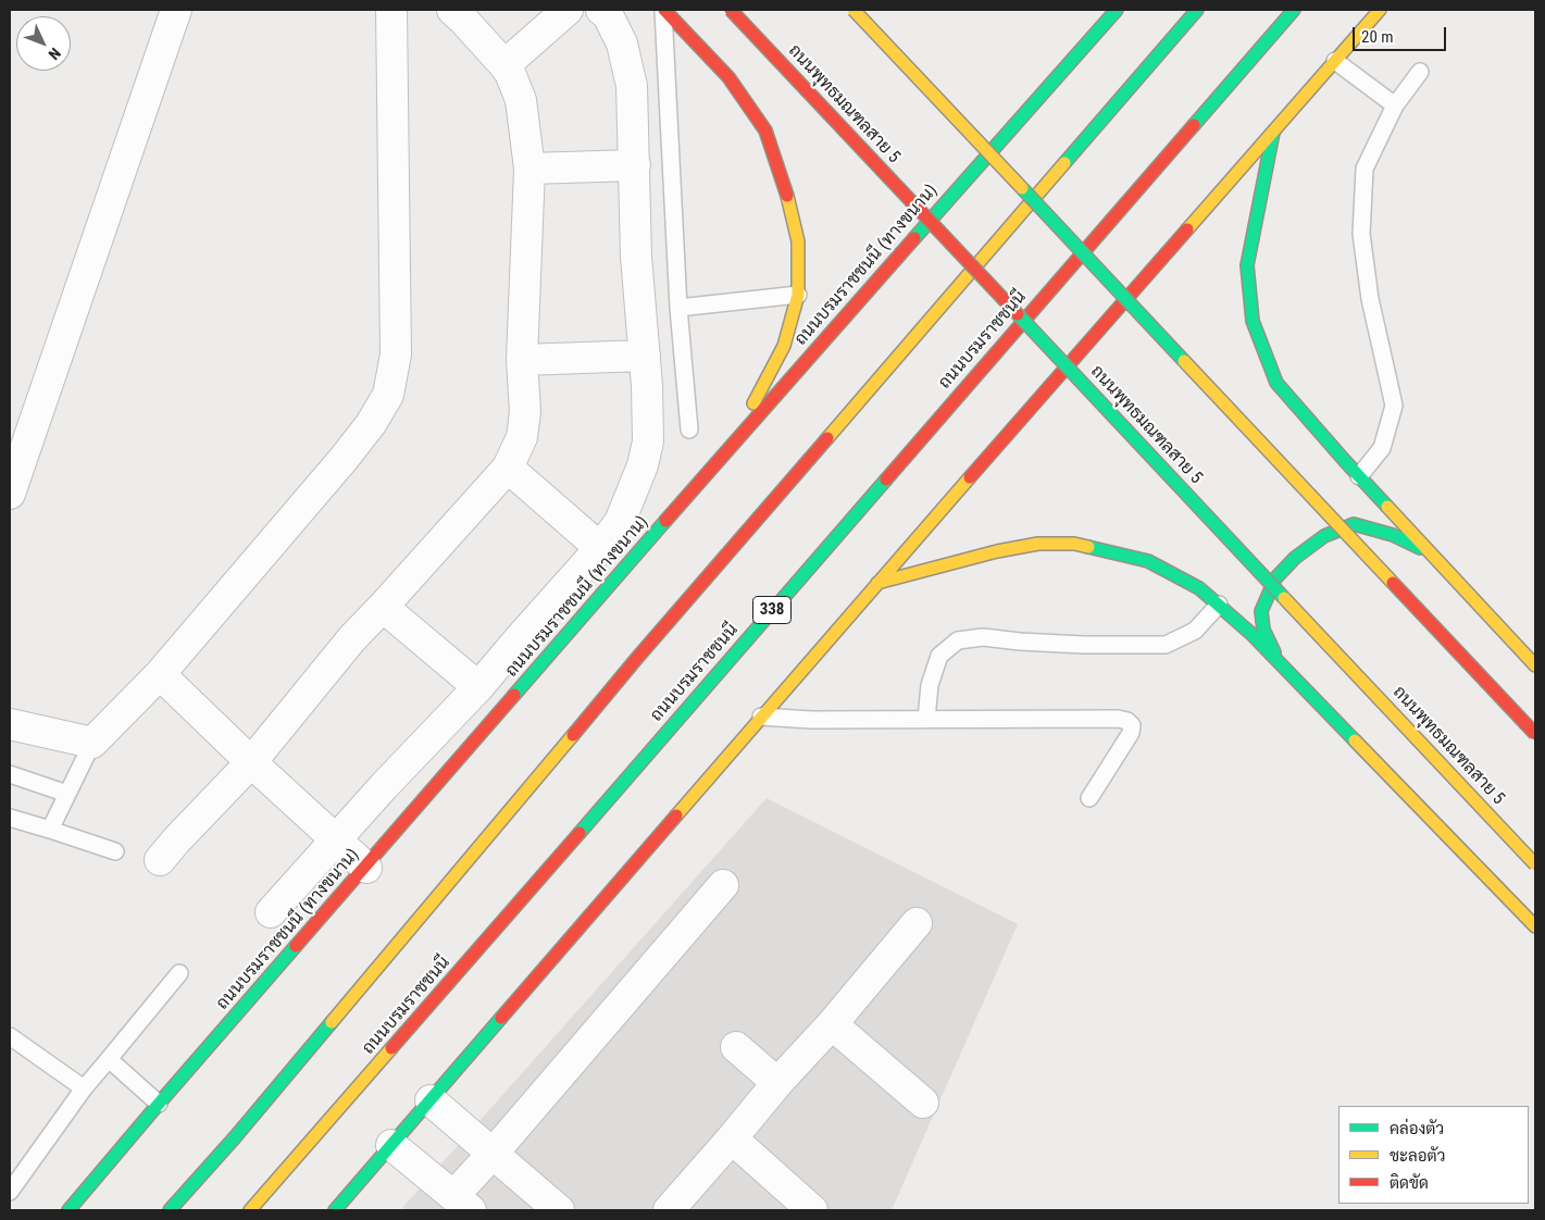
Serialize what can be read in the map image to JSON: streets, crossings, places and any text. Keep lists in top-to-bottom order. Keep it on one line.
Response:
{"streets":{"main road":["ถนนพุทธมณฑลสาย 5","ถนนบรมราชชนนี (ทางขนาน)","ถนนบรมราชชนนี","338"]},"legend":["คล่องตัว","ชะลอตัว","ติดขัด"],"scale_bar":"20 m","north":"bottom right"}
